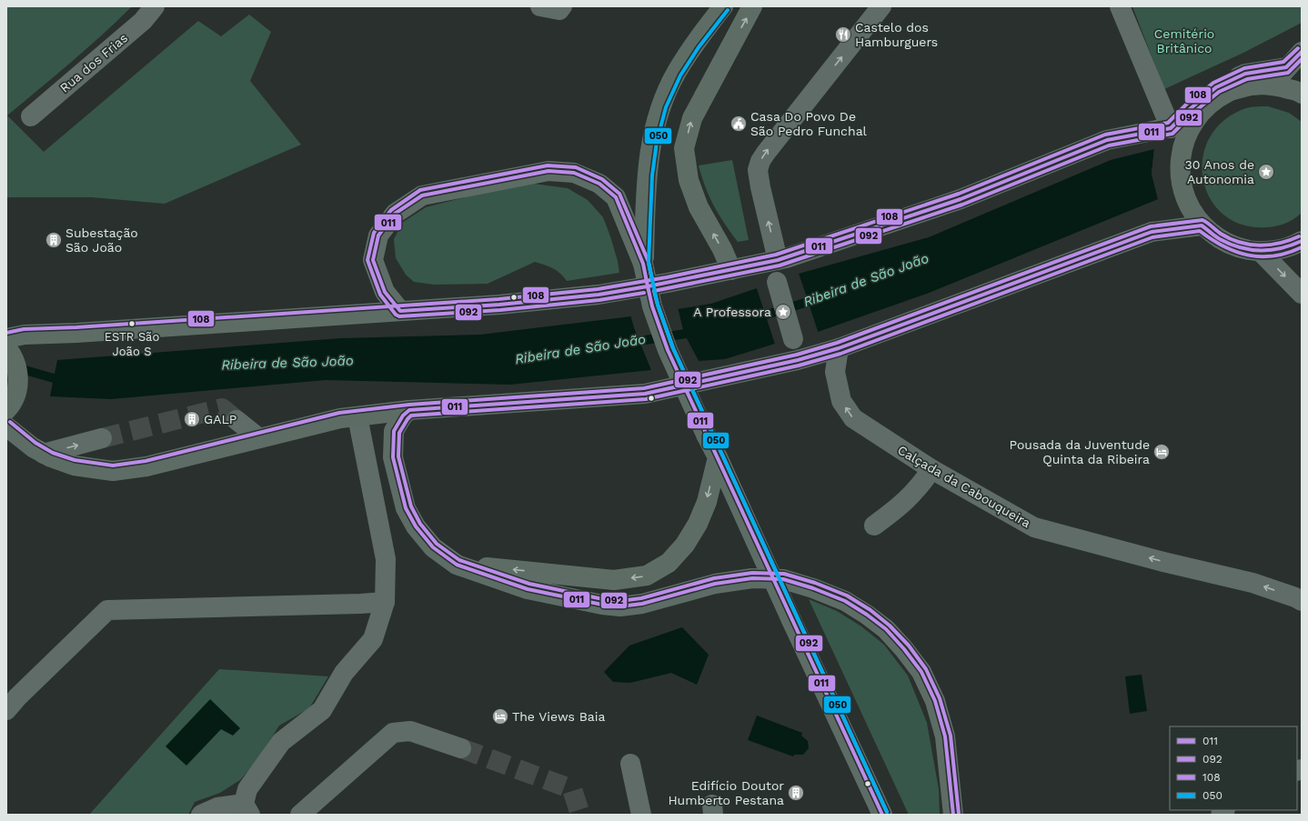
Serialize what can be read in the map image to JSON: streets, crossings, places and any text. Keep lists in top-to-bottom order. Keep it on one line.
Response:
{"streets":{"street":["Rua dos Frias","Calçada da Cabouqueira"]},"one_way":["Calçada da Cabouqueira"],"water":["Ribeira de São João"],"parks":["Cemitério Britânico"],"places":{"restaurant":["Castelo dos Hamburguers"],"public building":["Casa Do Povo De São Pedro Funchal"],"place":["30 Anos de Autonomia","A Professora"],"building":["Subestação São João","GALP","Edifício Doutor Humberto Pestana"],"other":["ESTR São João S"],"hotel":["Pousada da Juventude Quinta da Ribeira","The Views Baia"]},"lines":["transit line 050","transit line 108","transit line 011","transit line 092"],"legend":["011","092","108","050"]}
